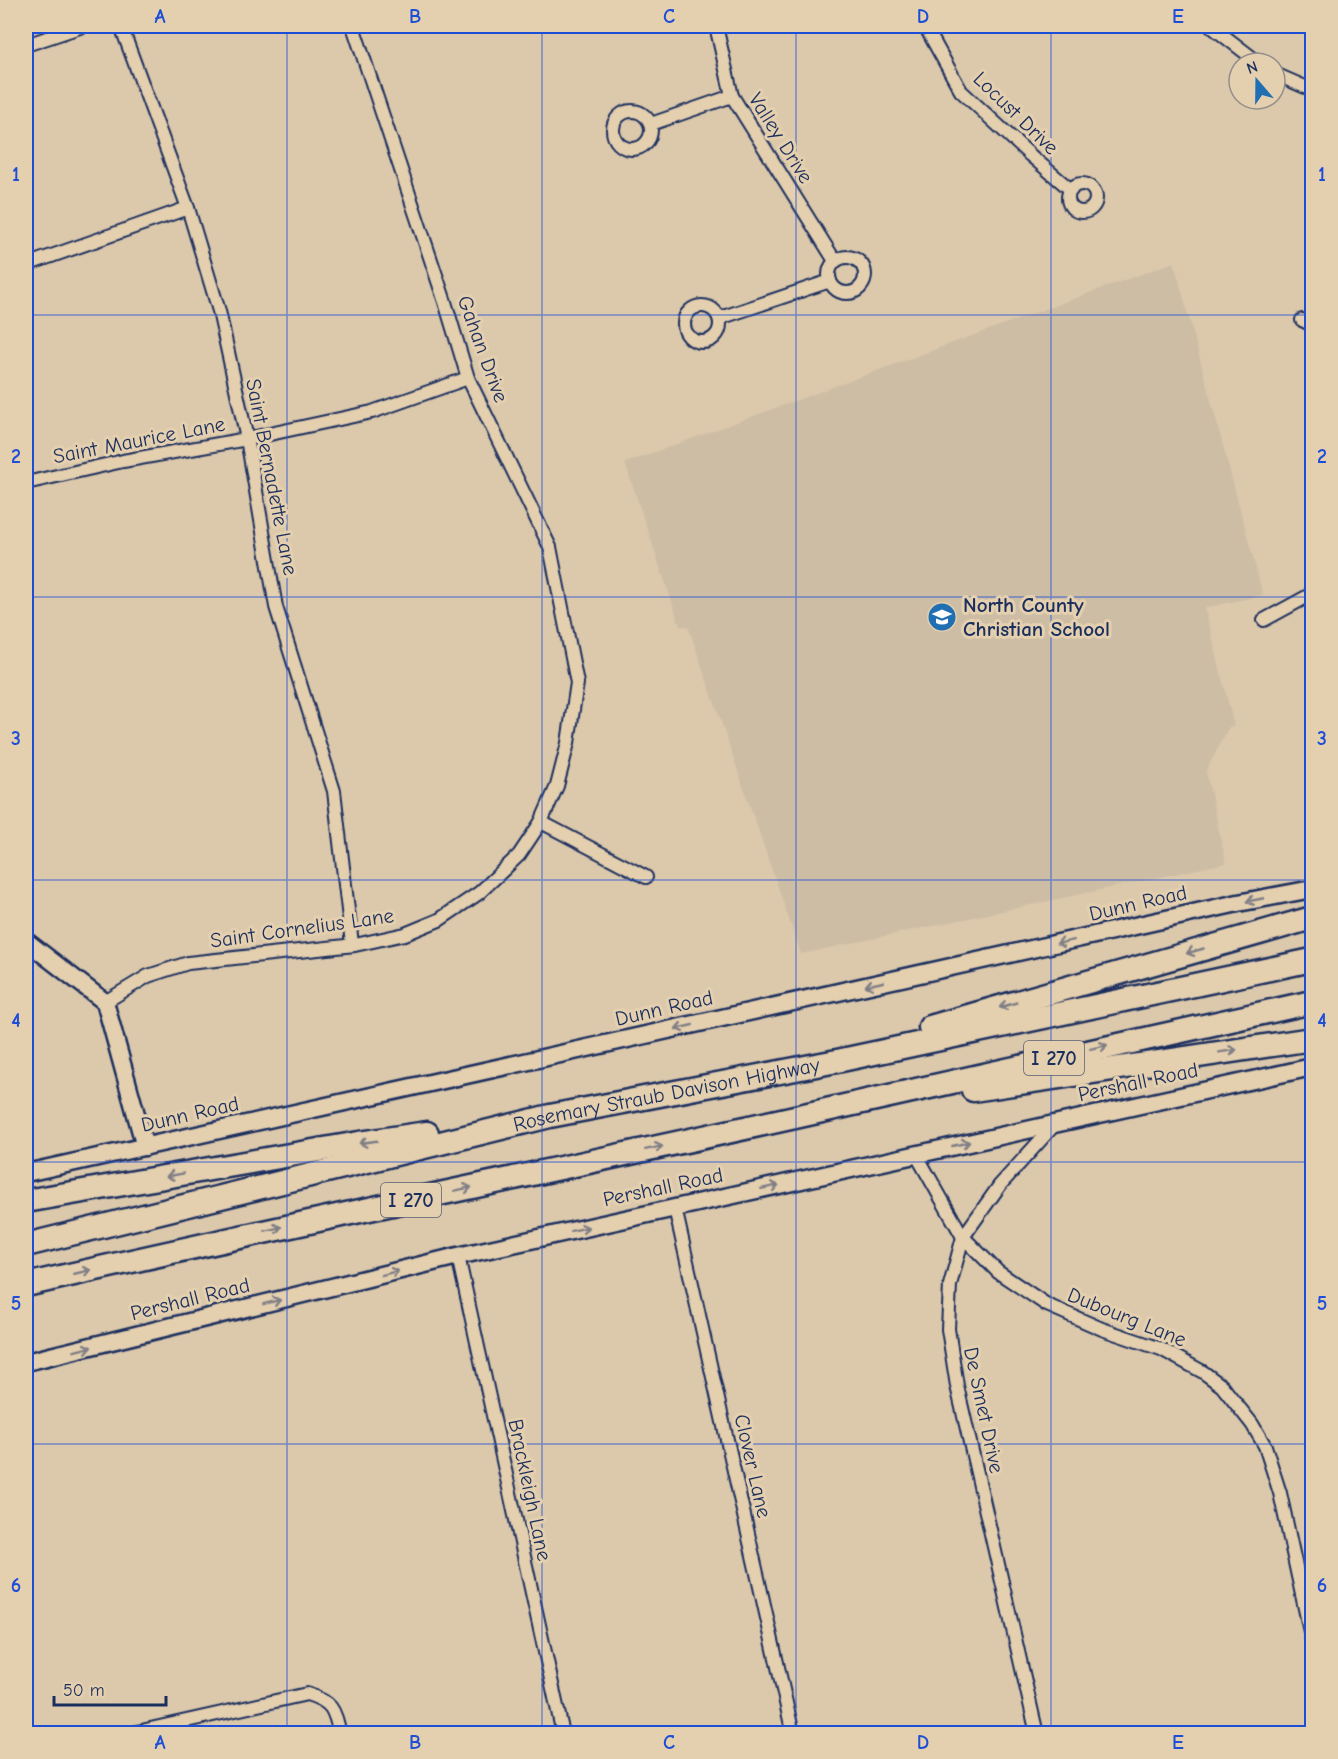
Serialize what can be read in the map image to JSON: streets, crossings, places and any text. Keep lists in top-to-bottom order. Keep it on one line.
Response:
{"streets":{"highway":["I 270","Rosemary Straub Davison Highway"],"street":["Locust Drive","Valley Drive","Gahan Drive","Saint Maurice Lane","Saint Bernadette Lane","Dunn Road","Saint Cornelius Lane","Pershall Road","Dubourg Lane","De Smet Drive","Clover Lane","Brackleigh Lane"]},"crossings":[["Gahan Drive","Saint Maurice Lane"],["Gahan Drive","Saint Cornelius Lane"],["Saint Maurice Lane","Saint Bernadette Lane"],["Saint Bernadette Lane","Saint Cornelius Lane"],["Pershall Road","Dubourg Lane"],["Pershall Road","De Smet Drive"],["Pershall Road","Clover Lane"],["Pershall Road","Brackleigh Lane"],["Dubourg Lane","De Smet Drive"]],"one_way":["Dunn Road","Pershall Road"],"places":{"school or university":["North County Christian School"]},"scale_bar":"50 m","north":"top","grid":{"columns":["A","B","C","D","E"],"rows":["1","2","3","4","5","6"]}}
